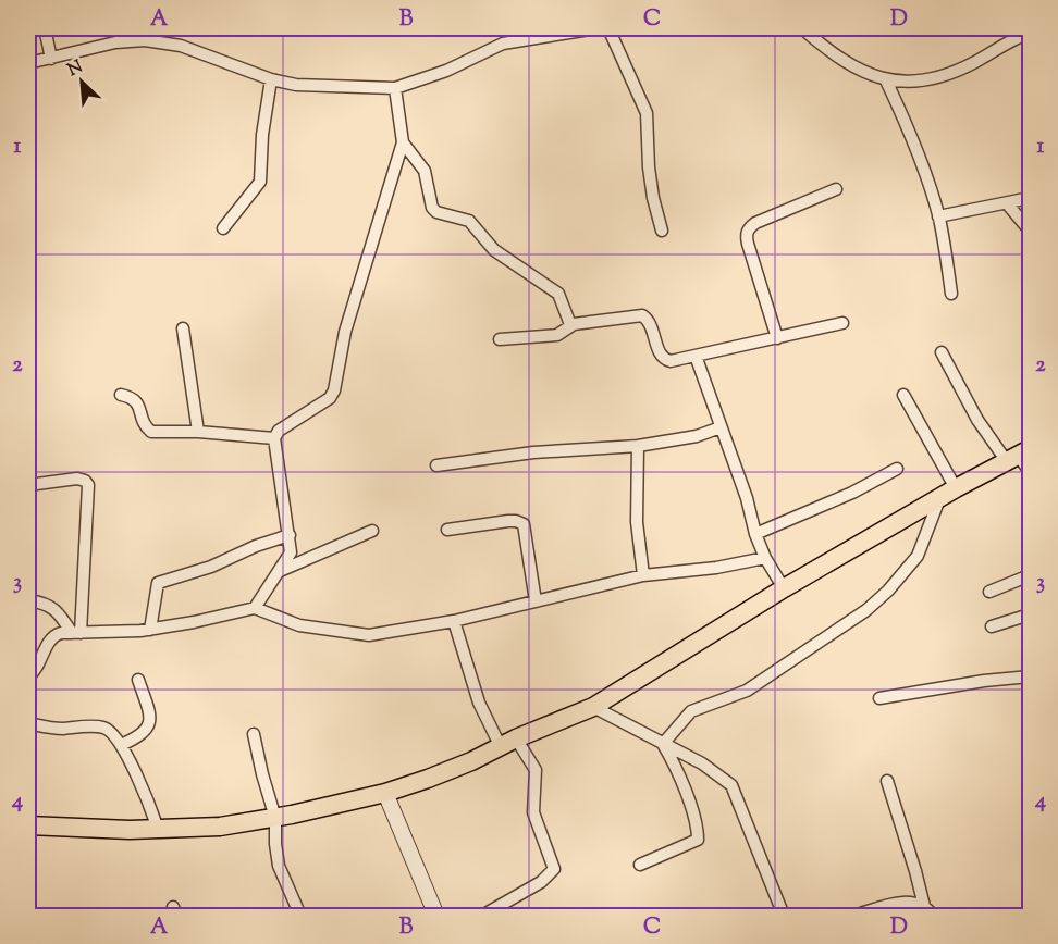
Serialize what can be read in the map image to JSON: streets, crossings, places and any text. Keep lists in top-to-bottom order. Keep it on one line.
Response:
{"north":"top left","grid":{"columns":["A","B","C","D"],"rows":["1","2","3","4"]}}
